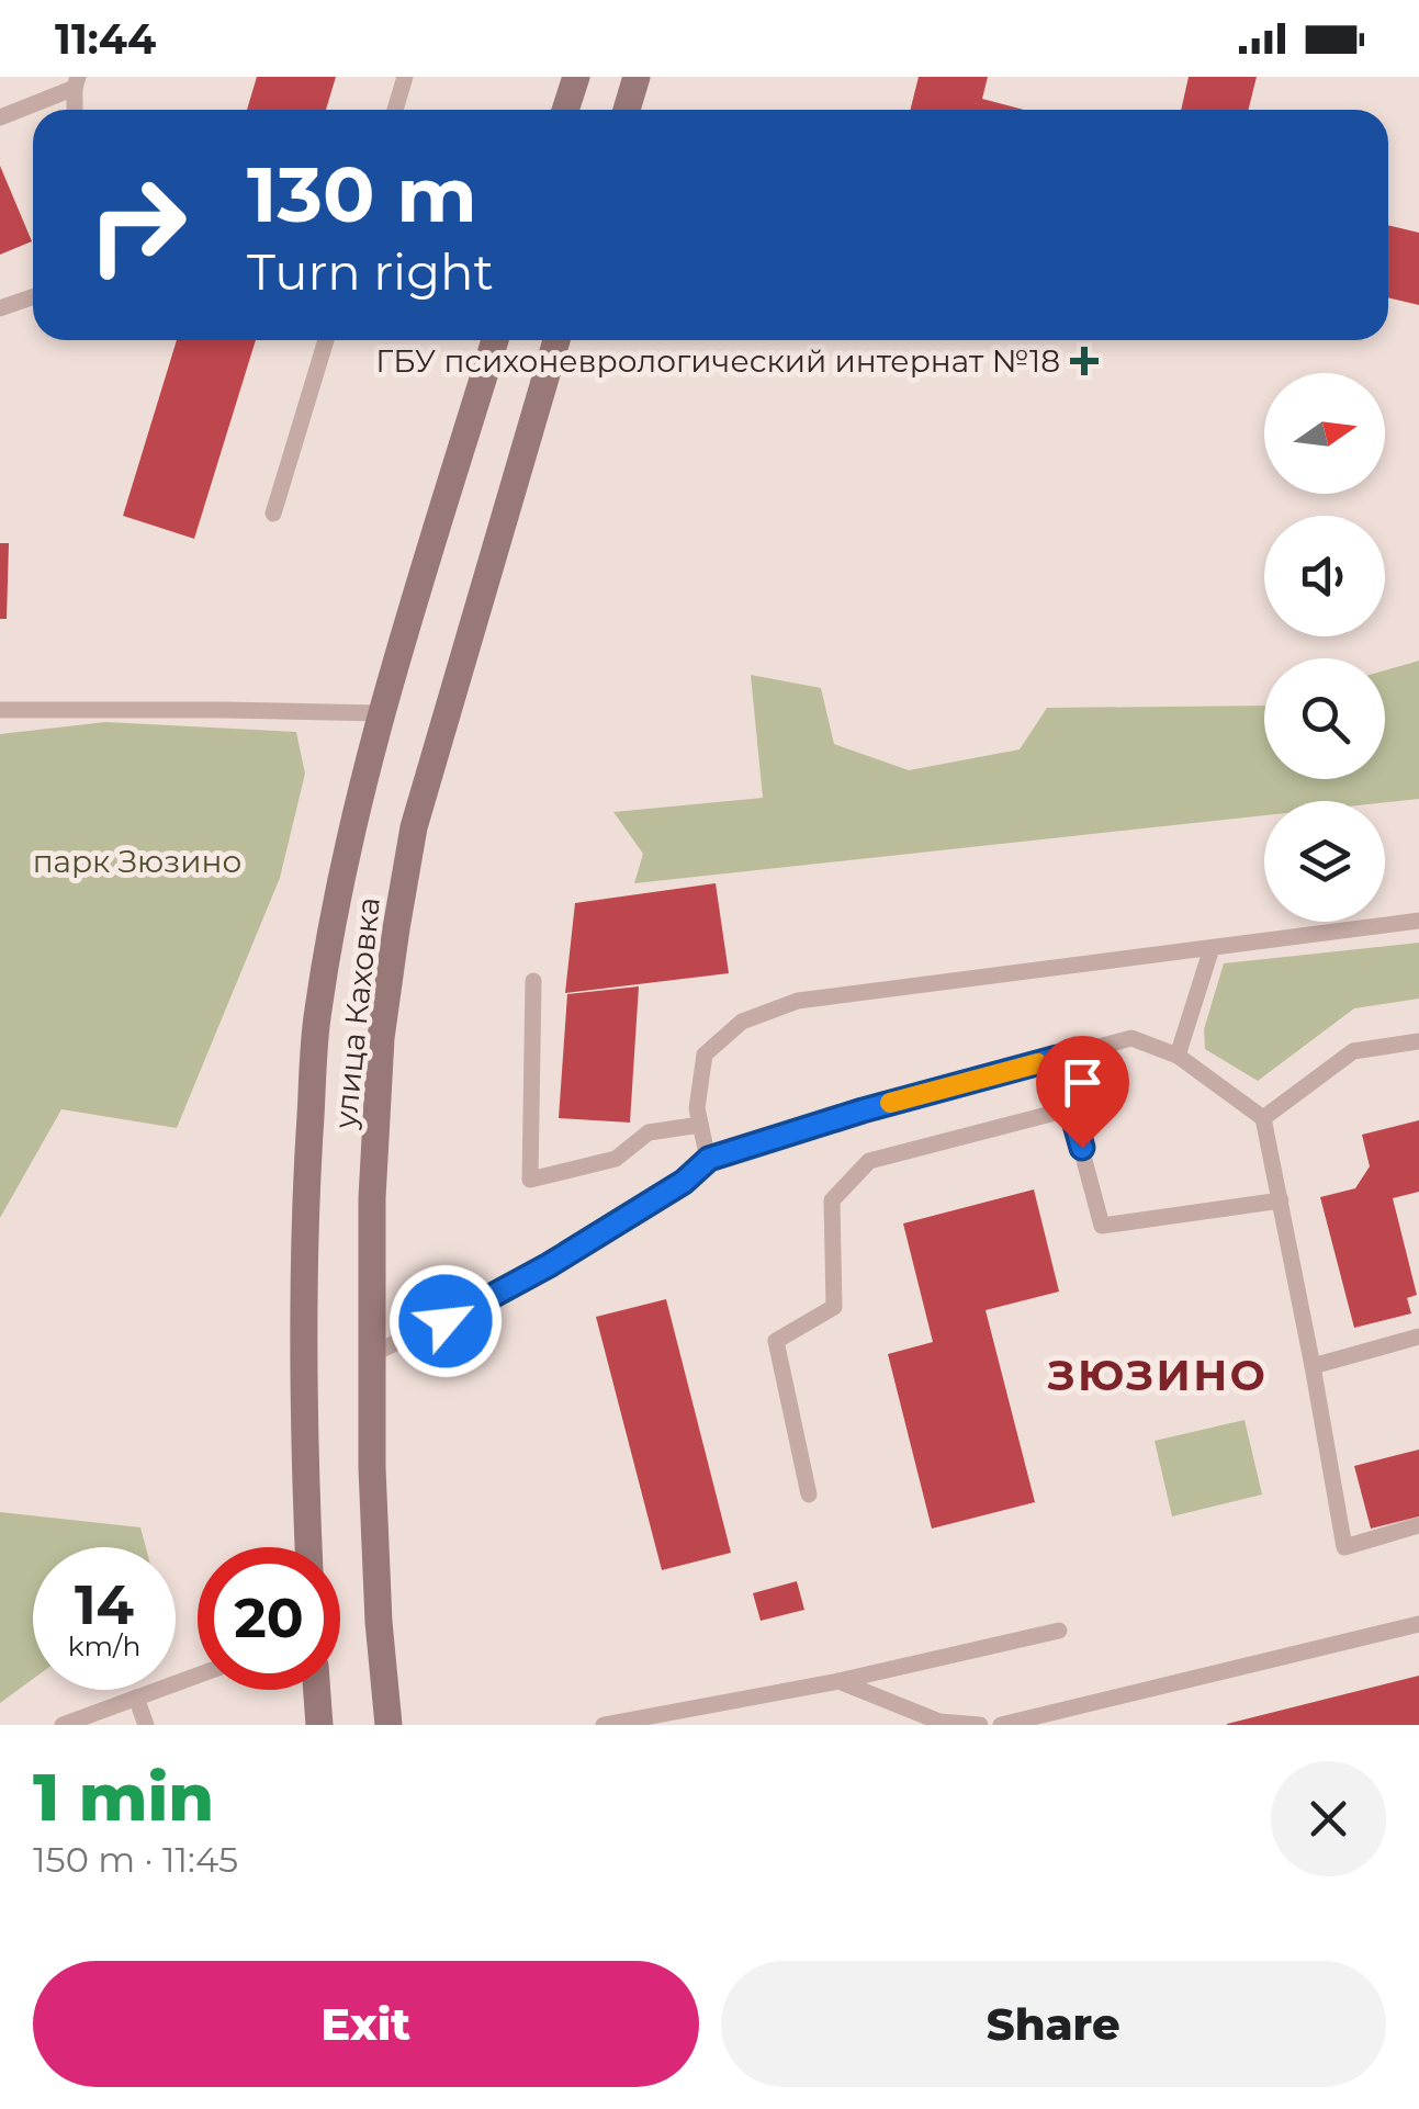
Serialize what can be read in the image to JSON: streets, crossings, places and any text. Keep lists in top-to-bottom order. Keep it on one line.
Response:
{"streets":{"main road":["улица Каховка"]},"districts":["ЗЮЗИНО"],"parks":["парк Зюзино"],"places":{"health":["ГБУ психоневрологический интернат №18"]},"north":"right","page":{"status":"11:44","turn":["130 m","Turn right"],"speed":"14 km/h","limit":"20","heading":["1 min","150 m · 11:45"],"buttons":["Exit","Share"]}}
